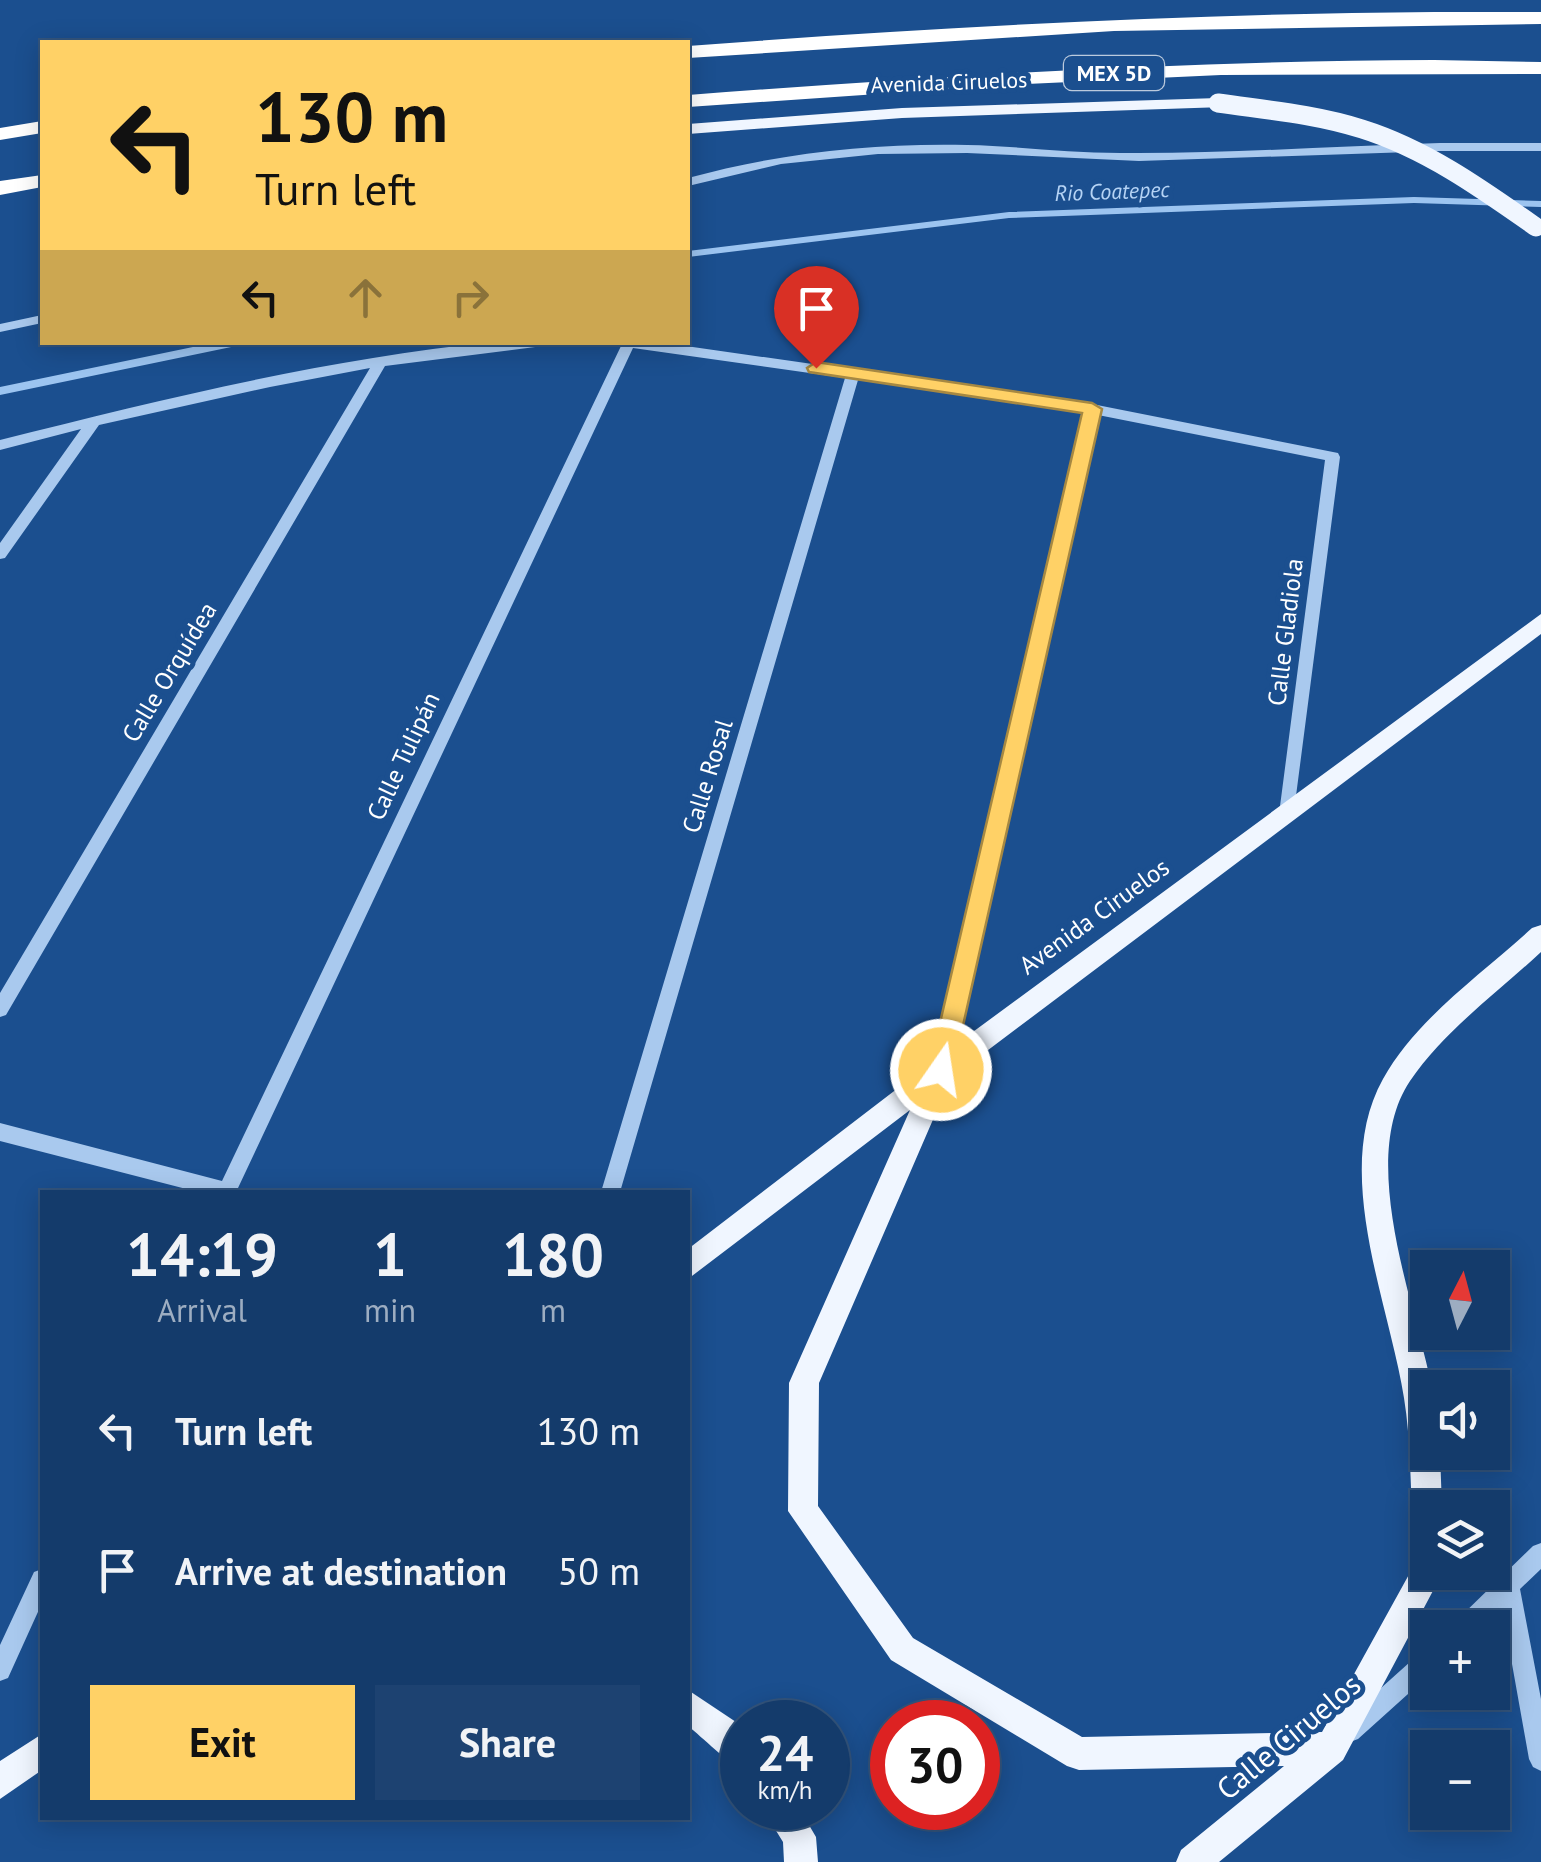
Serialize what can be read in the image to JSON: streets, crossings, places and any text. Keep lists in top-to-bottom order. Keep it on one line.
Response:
{"streets":{"highway":["MEX 5D"],"main road":["Avenida Ciruelos","Calle Ciruelos"],"street":["Calle Gladiola","Calle Orquídea","Calle Tulipán","Calle Rosal"]},"crossings":[["Avenida Ciruelos","Calle Gladiola"]],"water":["Rio Coatepec"],"north":"top","page":{"turn":["130 m","Turn left"],"eta":["14:19","Arrival","1","min","180","m"],"map_buttons":["+","−"],"list":[{"name":"Turn left","value":"130 m"},{"name":"Arrive at destination","value":"50 m"}],"buttons":["Exit","Share"],"speed":"24 km/h","limit":"30"}}
